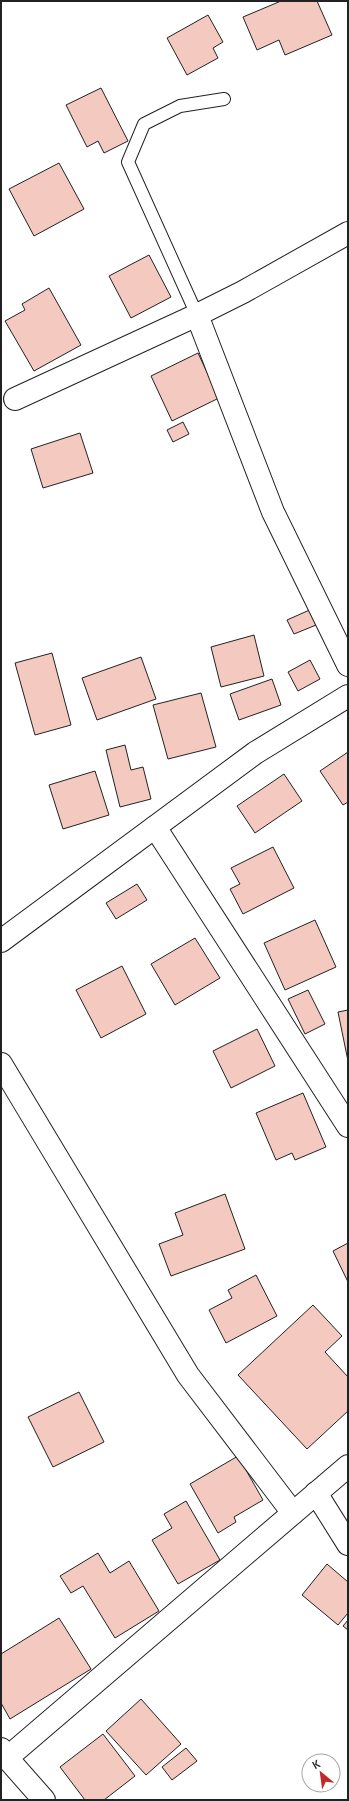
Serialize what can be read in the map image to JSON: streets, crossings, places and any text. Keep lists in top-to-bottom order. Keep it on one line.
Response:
{"north":"top left"}
